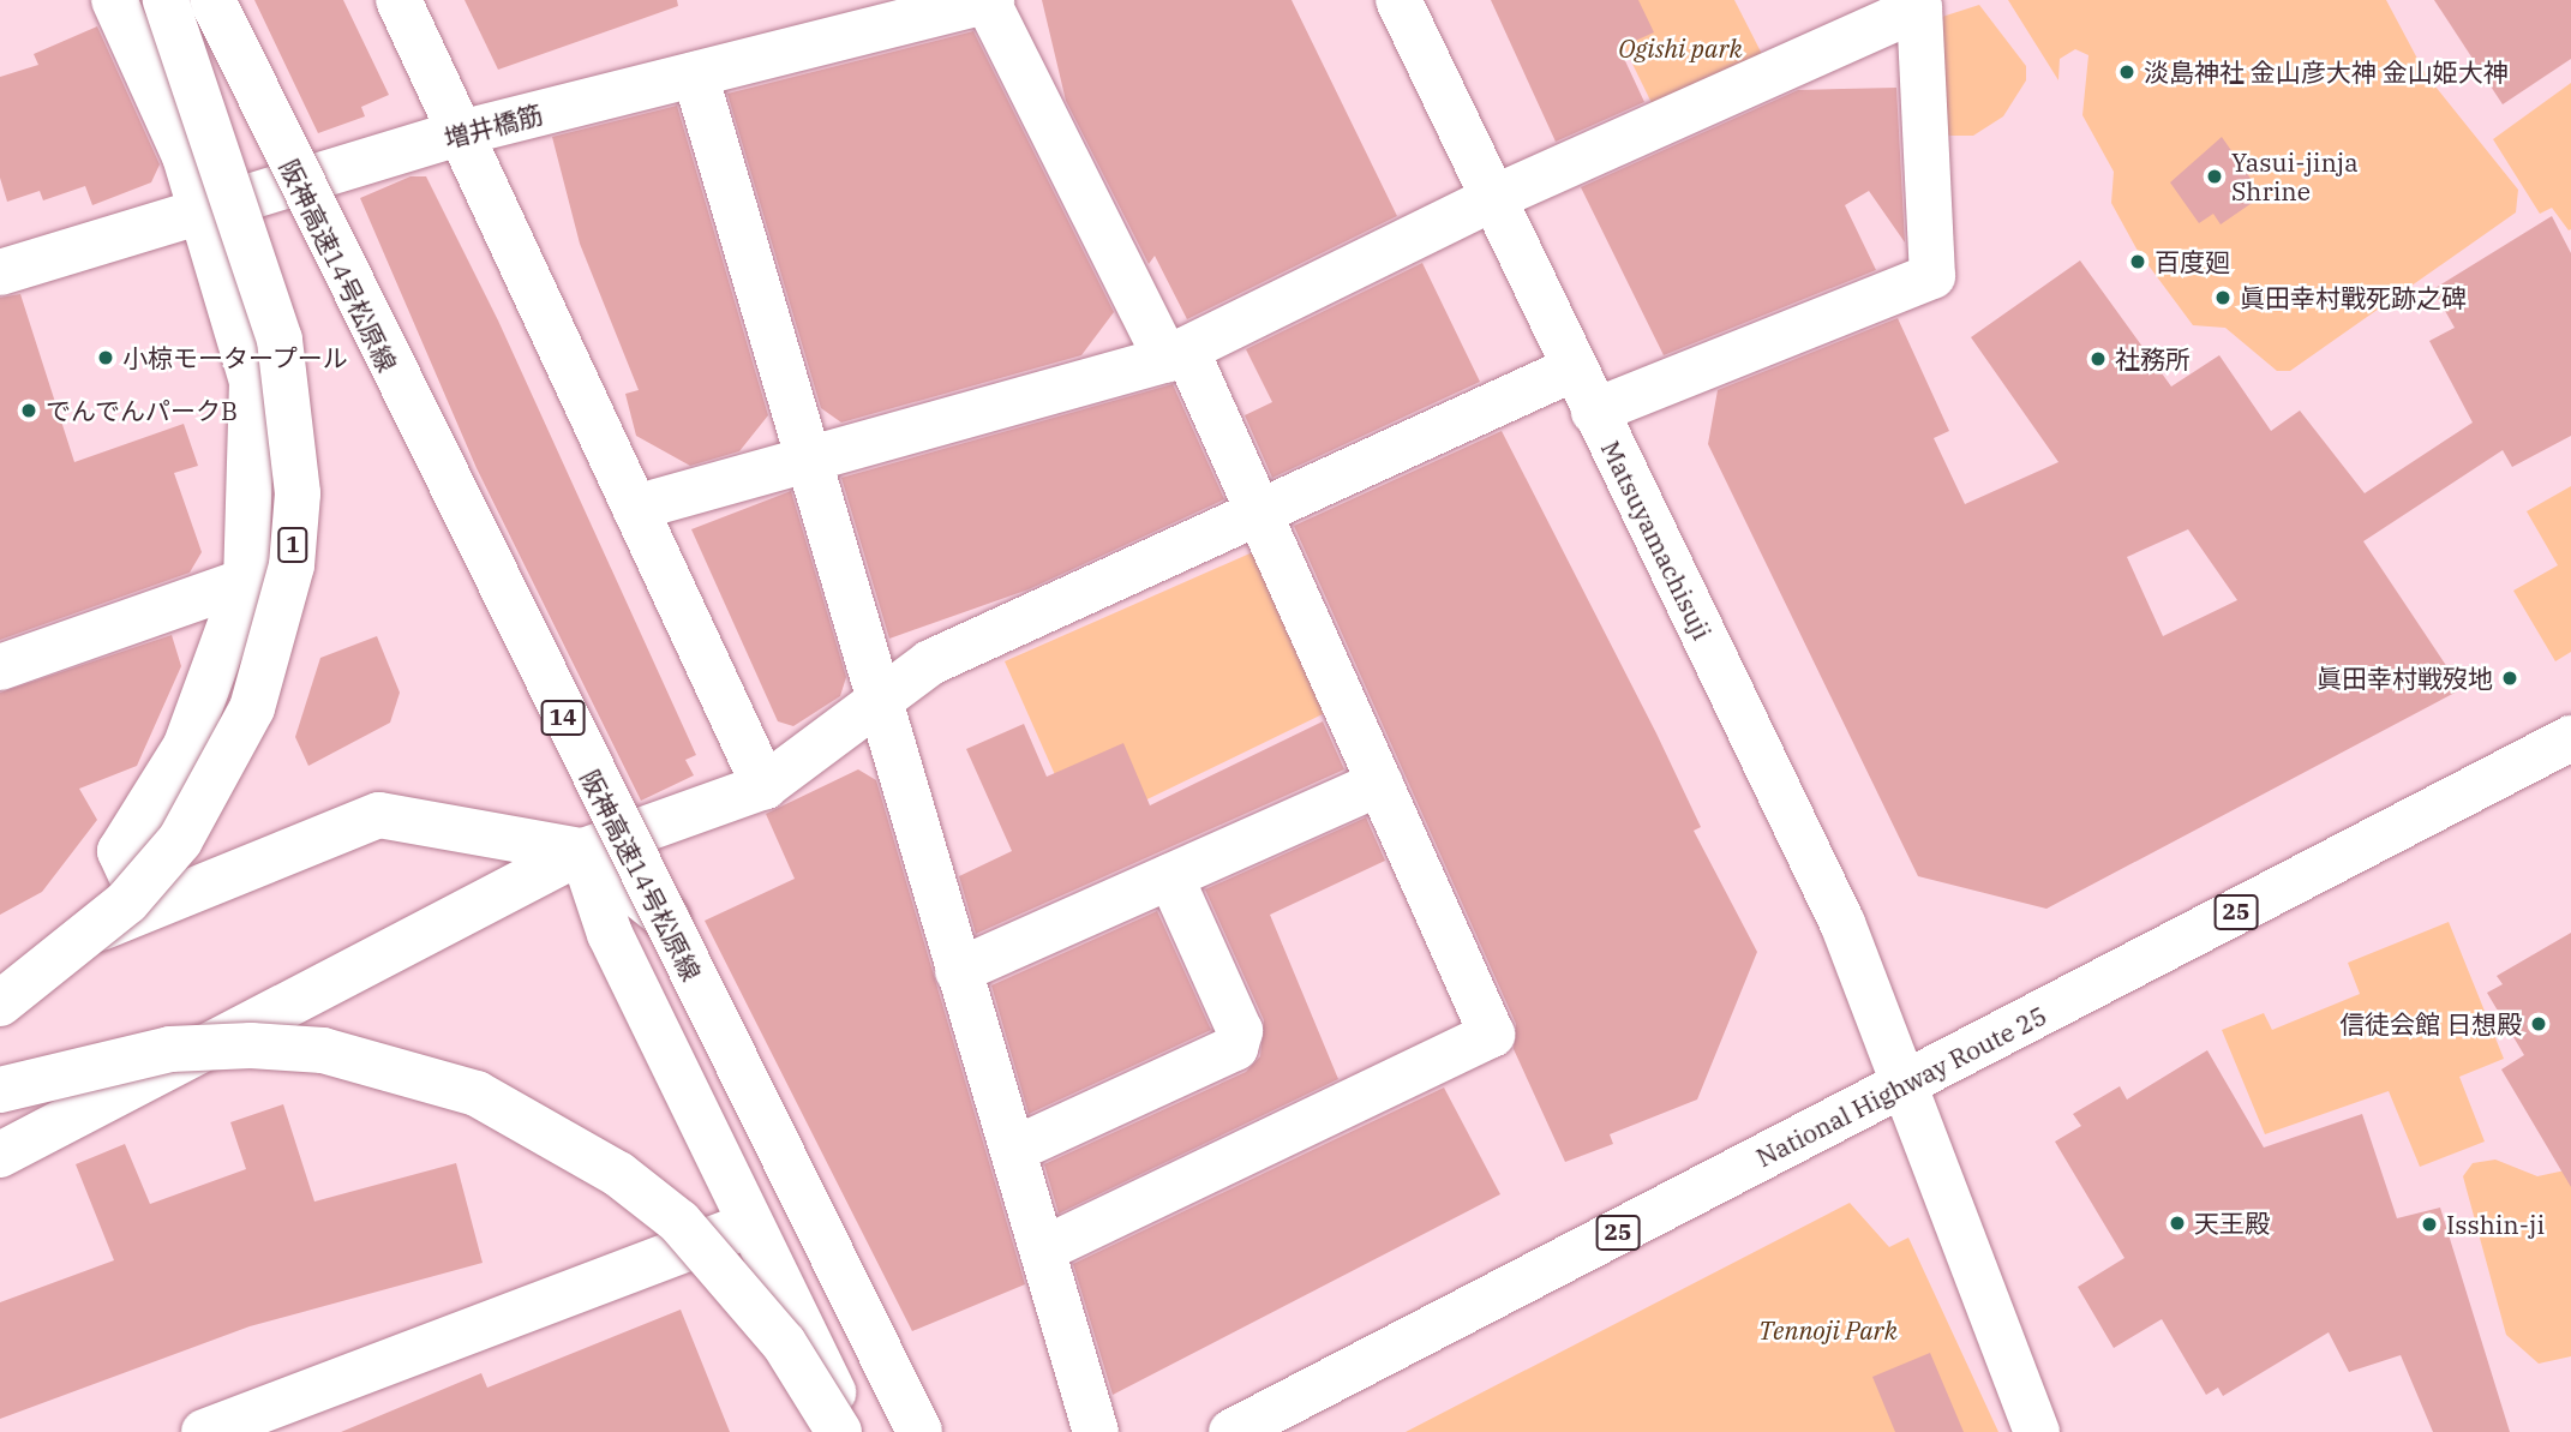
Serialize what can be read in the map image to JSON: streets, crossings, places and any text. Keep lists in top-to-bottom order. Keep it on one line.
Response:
{"streets":{"main road":["増井橋筋","阪神高速14号松原線","Matsuyamachisuji","1","14","25","National Highway Route 25"]},"crossings":[["Matsuyamachisuji","National Highway Route 25"]],"parks":["Ogishi park","Tennoji Park"],"places":["淡島神社 金山彦大神 金山姫大神","Yasui-jinja Shrine","百度廻","眞田幸村戰死跡之碑","小椋モータープール","社務所","でんでんパークB","眞田幸村戦歿地","信徒会館 日想殿","天王殿","Isshin-ji"]}
